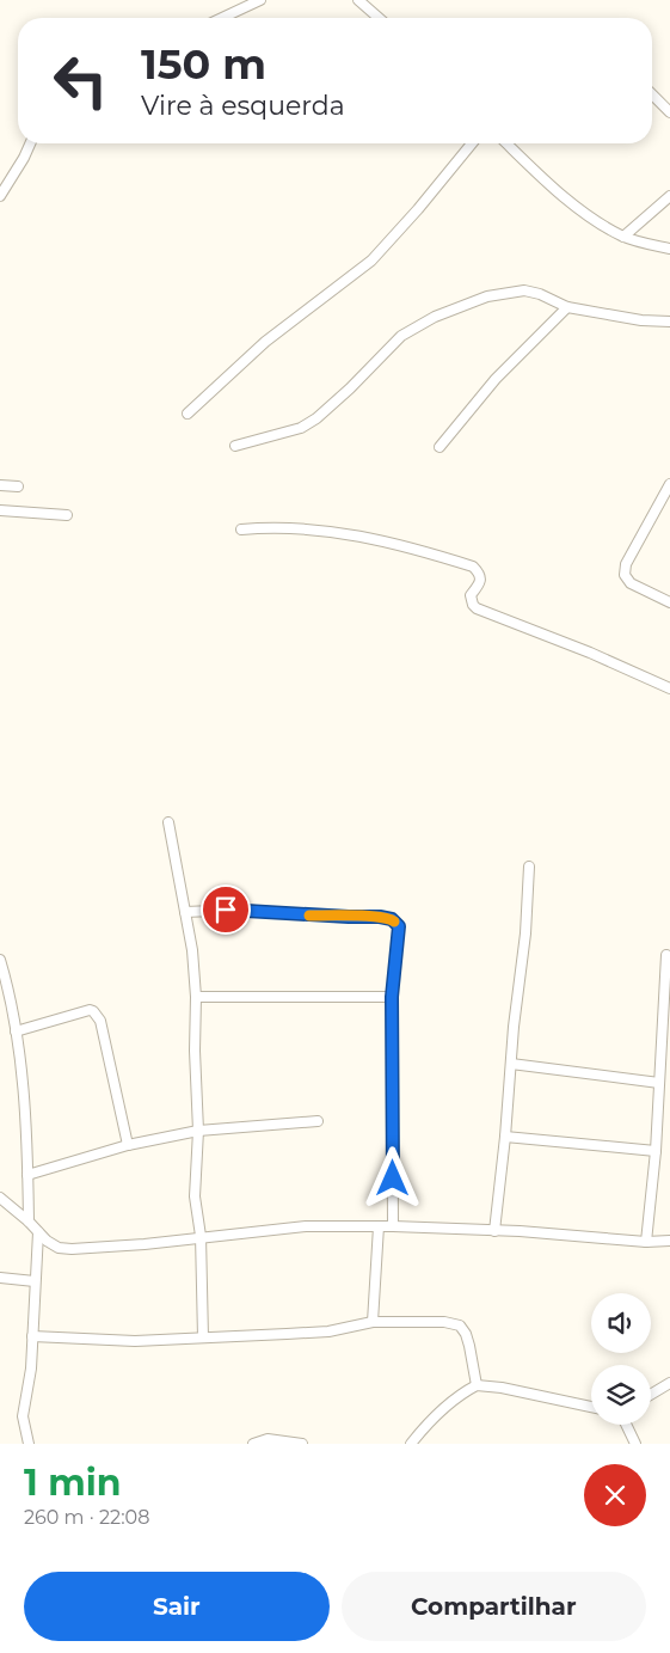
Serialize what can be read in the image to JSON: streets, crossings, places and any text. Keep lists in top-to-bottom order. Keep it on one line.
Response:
{"page":{"turn":["150 m","Vire à esquerda"],"heading":["1 min","260 m · 22:08"],"buttons":["Sair","Compartilhar"]}}
